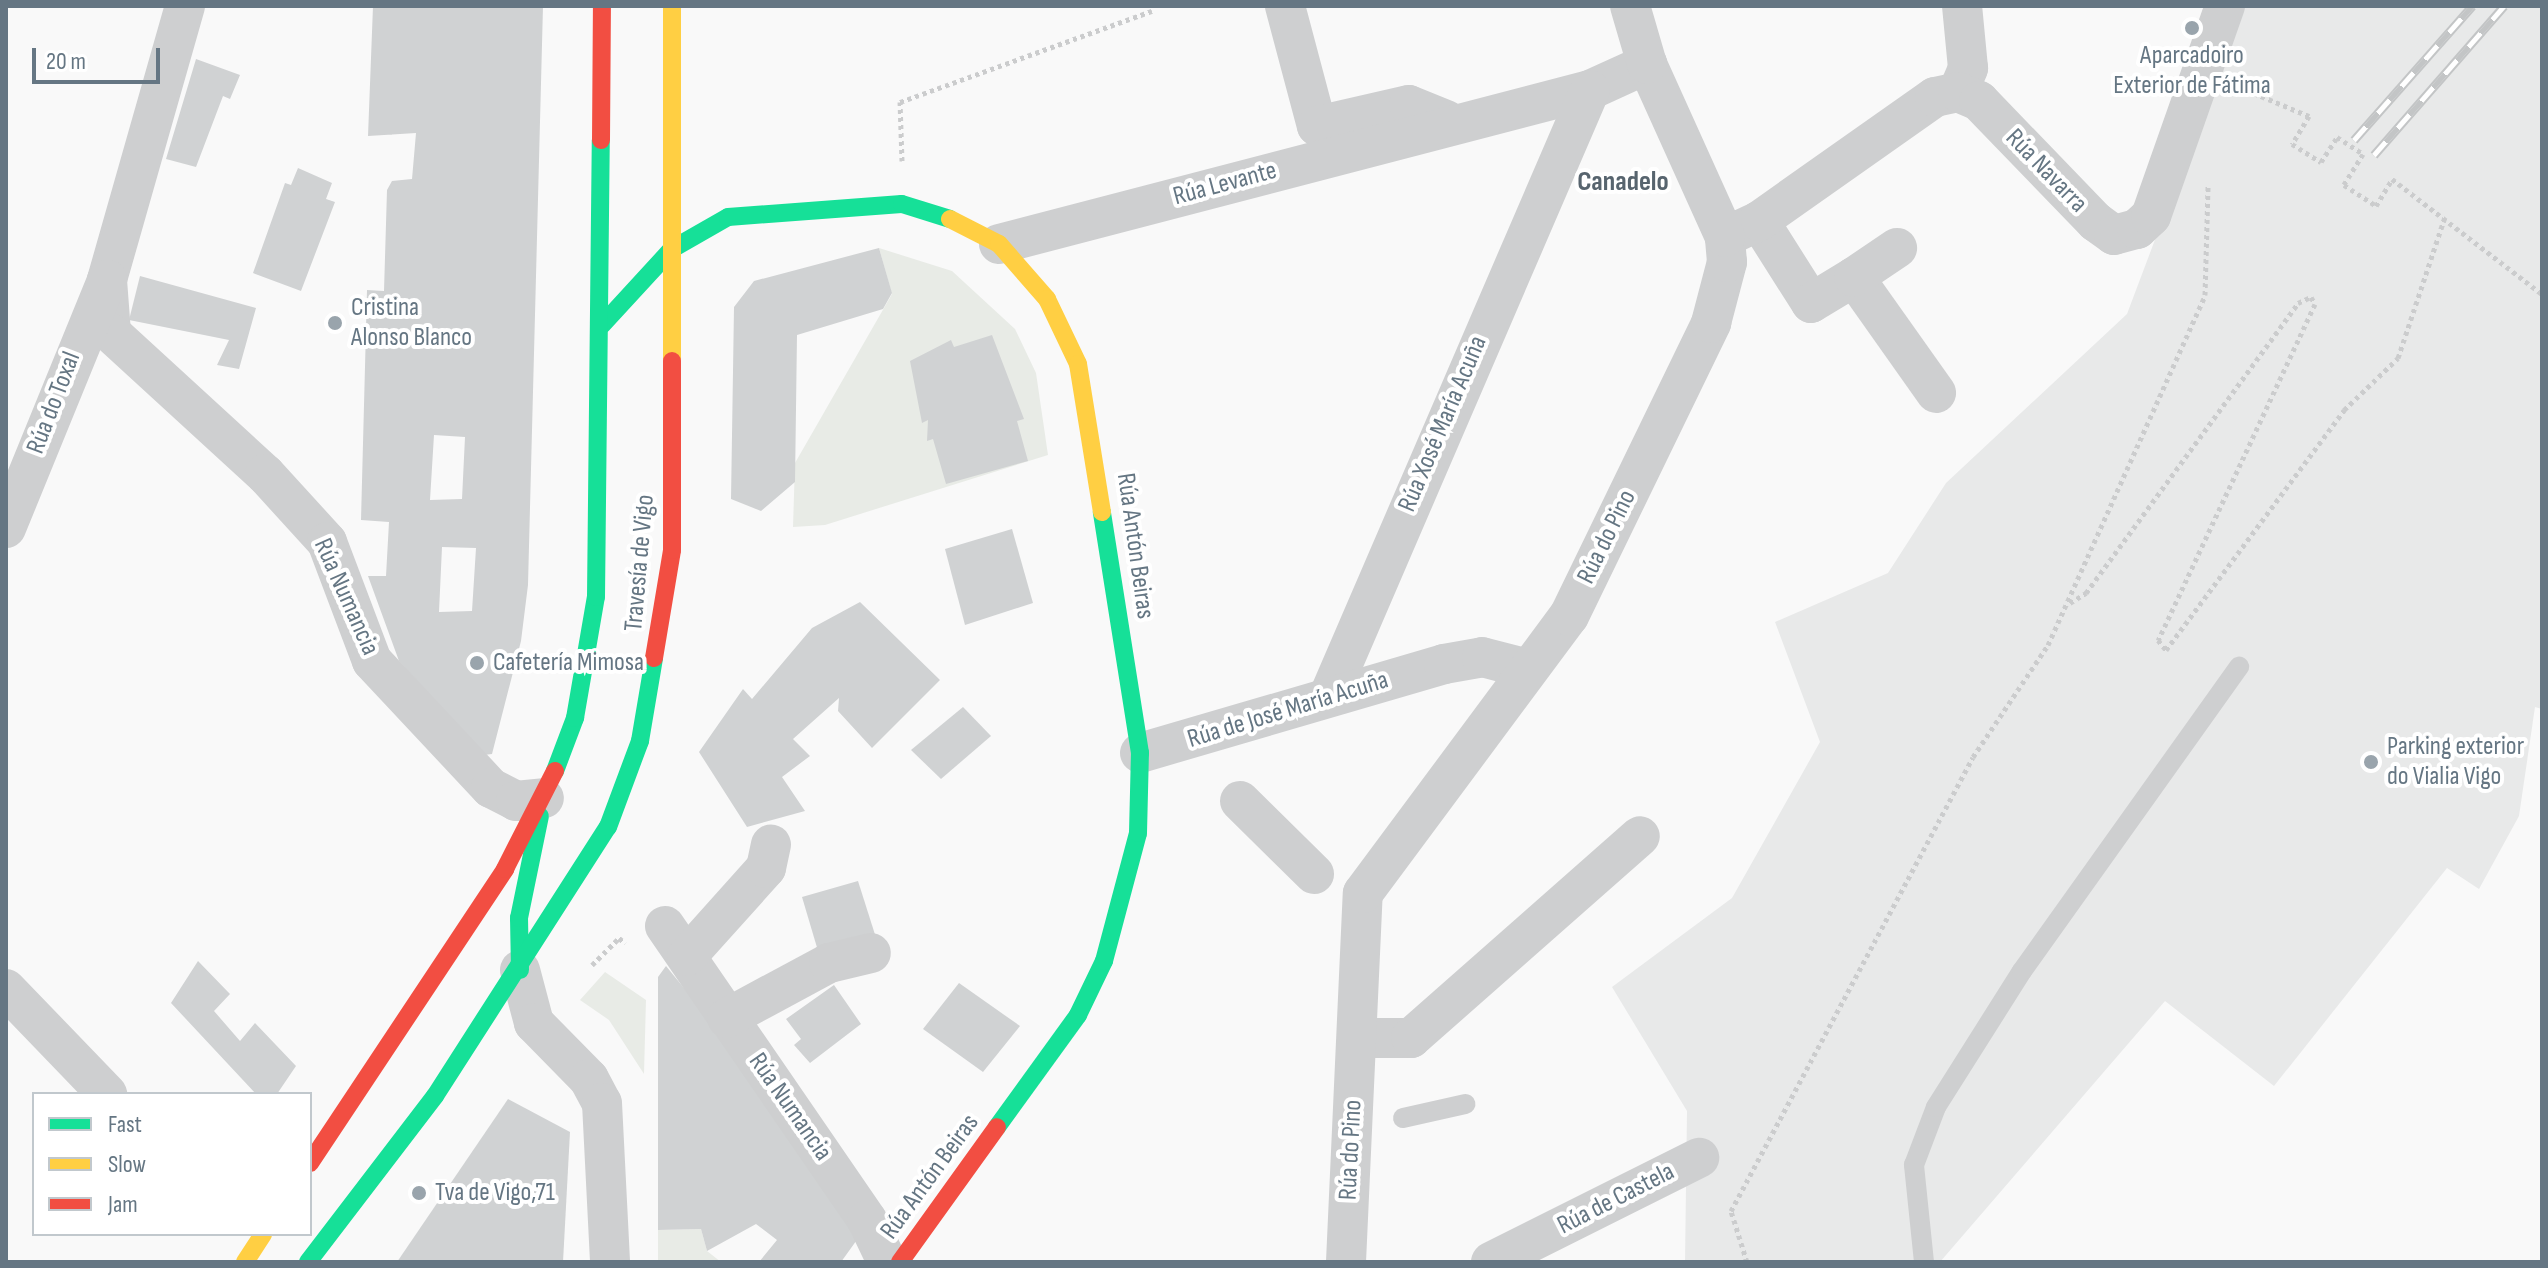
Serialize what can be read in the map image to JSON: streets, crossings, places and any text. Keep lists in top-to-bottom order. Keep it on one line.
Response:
{"streets":{"main road":["Rúa Antón Beiras","Travesía de Vigo"],"street":["Rúa Navarra","Rúa Levante","Rúa do Toxal","Rúa Xosé María Acuña","Rúa do Pino","Rúa Numancia","Rúa de José María Acuña","Rúa de Castela"]},"crossings":[["Rúa Levante","Rúa Xosé María Acuña"],["Rúa Levante","Rúa do Pino"],["Rúa Levante","Rúa Antón Beiras"],["Rúa do Toxal","Rúa Numancia"],["Rúa Xosé María Acuña","Rúa de José María Acuña"],["Rúa do Pino","Rúa de José María Acuña"],["Rúa Antón Beiras","Travesía de Vigo"],["Rúa Antón Beiras","Rúa de José María Acuña"],["Travesía de Vigo","Rúa Numancia"]],"districts":["Canadelo"],"places":["Aparcadoiro Exterior de Fátima","Cristina Alonso Blanco","Cafetería Mimosa","Parking exterior do Vialia Vigo","Tva de Vigo,71"],"legend":["Fast","Slow","Jam"],"scale_bar":"20 m"}
